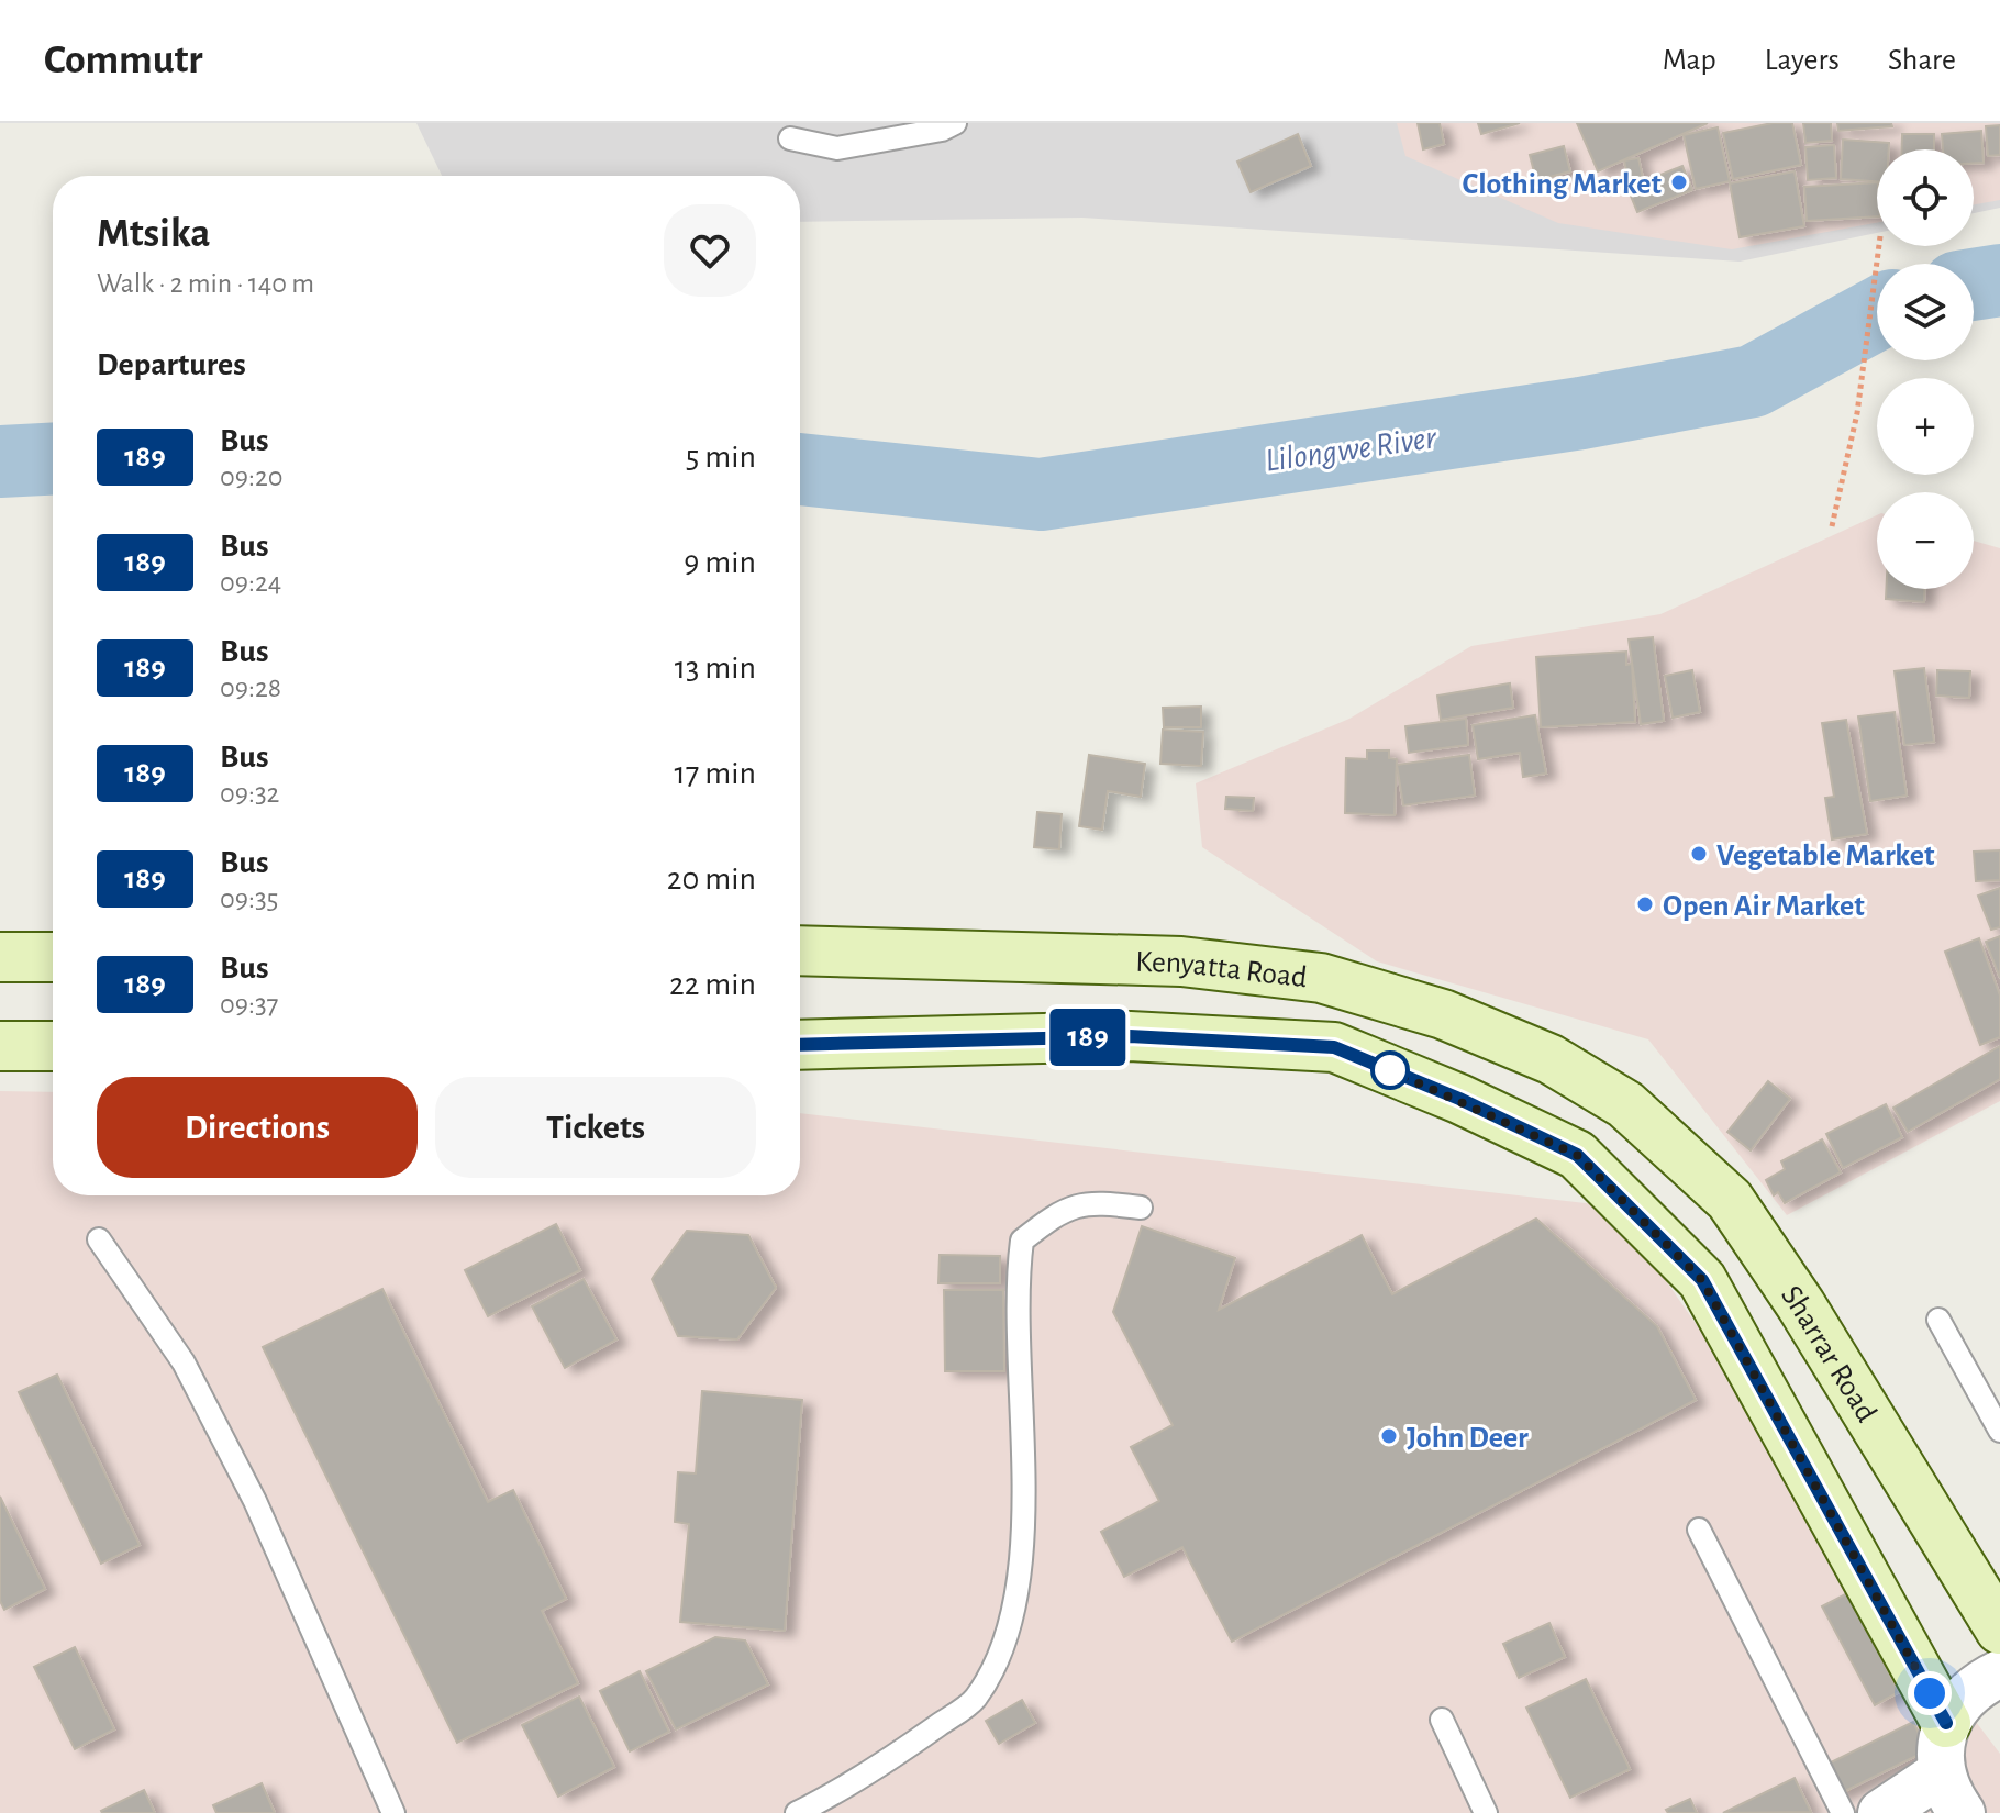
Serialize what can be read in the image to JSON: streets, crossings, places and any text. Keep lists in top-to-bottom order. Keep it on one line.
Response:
{"streets":{"main road":["Kenyatta Road","Sharrar Road"]},"crossings":[["Kenyatta Road","Sharrar Road"]],"water":["Lilongwe River"],"places":["Clothing Market","Vegetable Market","Open Air Market","John Deer"],"lines":["bus line 189"],"page":{"header":"Commutr","nav":["Map","Layers","Share"],"on_map":"189","map_buttons":["+","−"],"heading":[["Mtsika","Walk · 2 min · 140 m"],"Departures"],"list":[{"mark":"189","name":"Bus","note":"09:20","value":"5 min"},{"mark":"189","name":"Bus","note":"09:24","value":"9 min"},{"mark":"189","name":"Bus","note":"09:28","value":"13 min"},{"mark":"189","name":"Bus","note":"09:32","value":"17 min"},{"mark":"189","name":"Bus","note":"09:35","value":"20 min"},{"mark":"189","name":"Bus","note":"09:37","value":"22 min"}],"buttons":["Directions","Tickets"]}}
